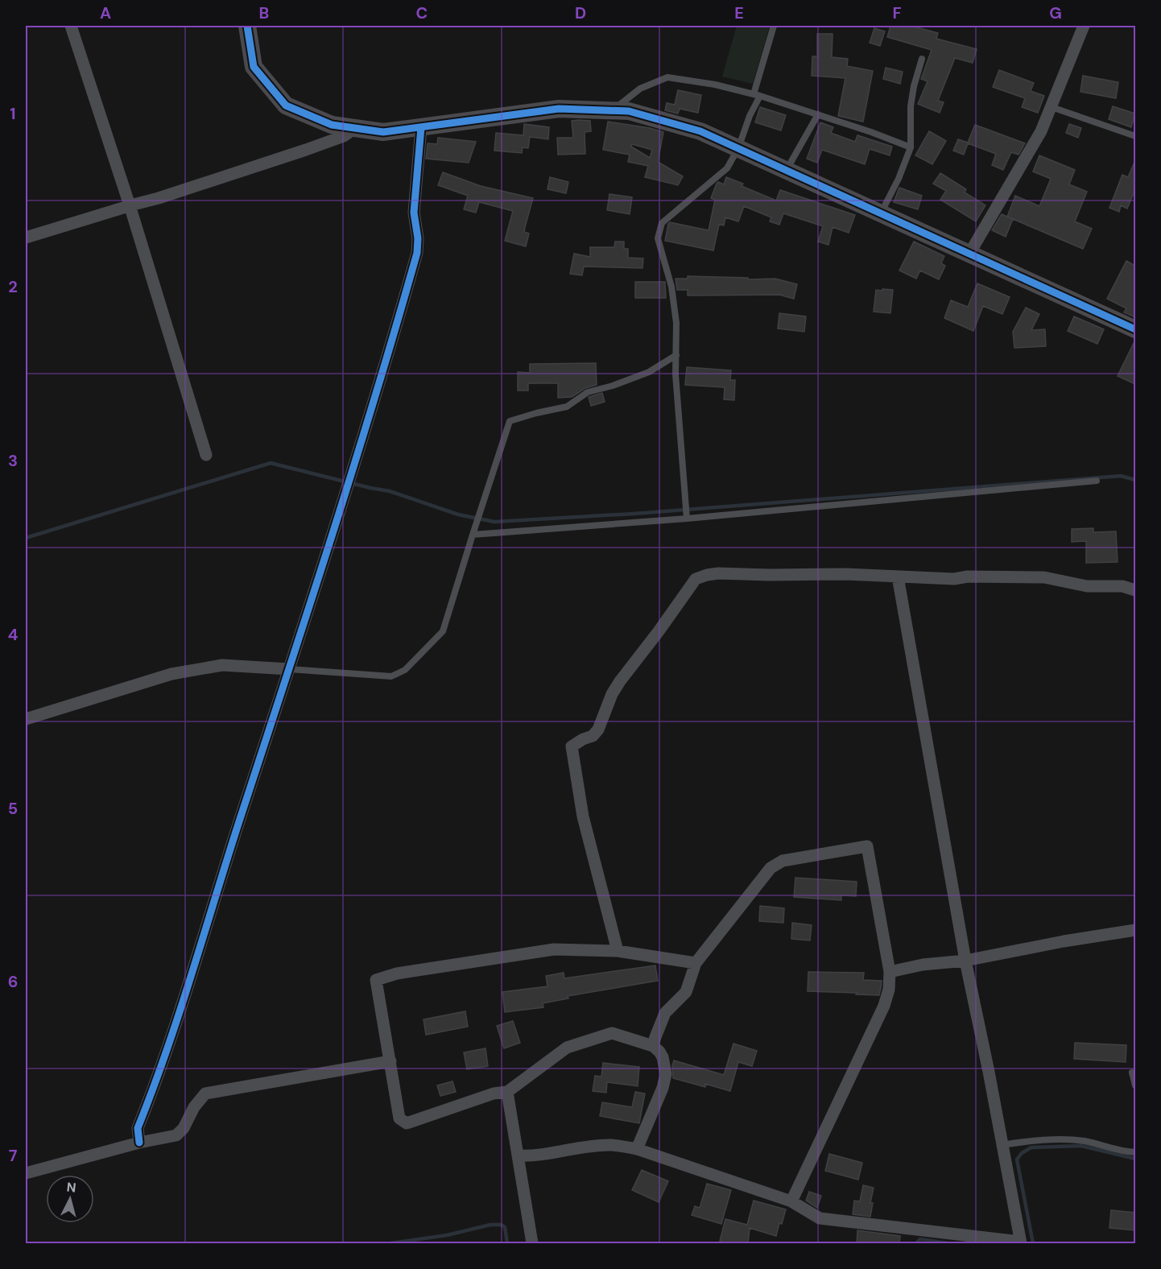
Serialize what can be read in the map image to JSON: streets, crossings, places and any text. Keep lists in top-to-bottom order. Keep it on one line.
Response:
{"north":"top","grid":{"columns":["A","B","C","D","E","F","G"],"rows":["1","2","3","4","5","6","7"]}}
